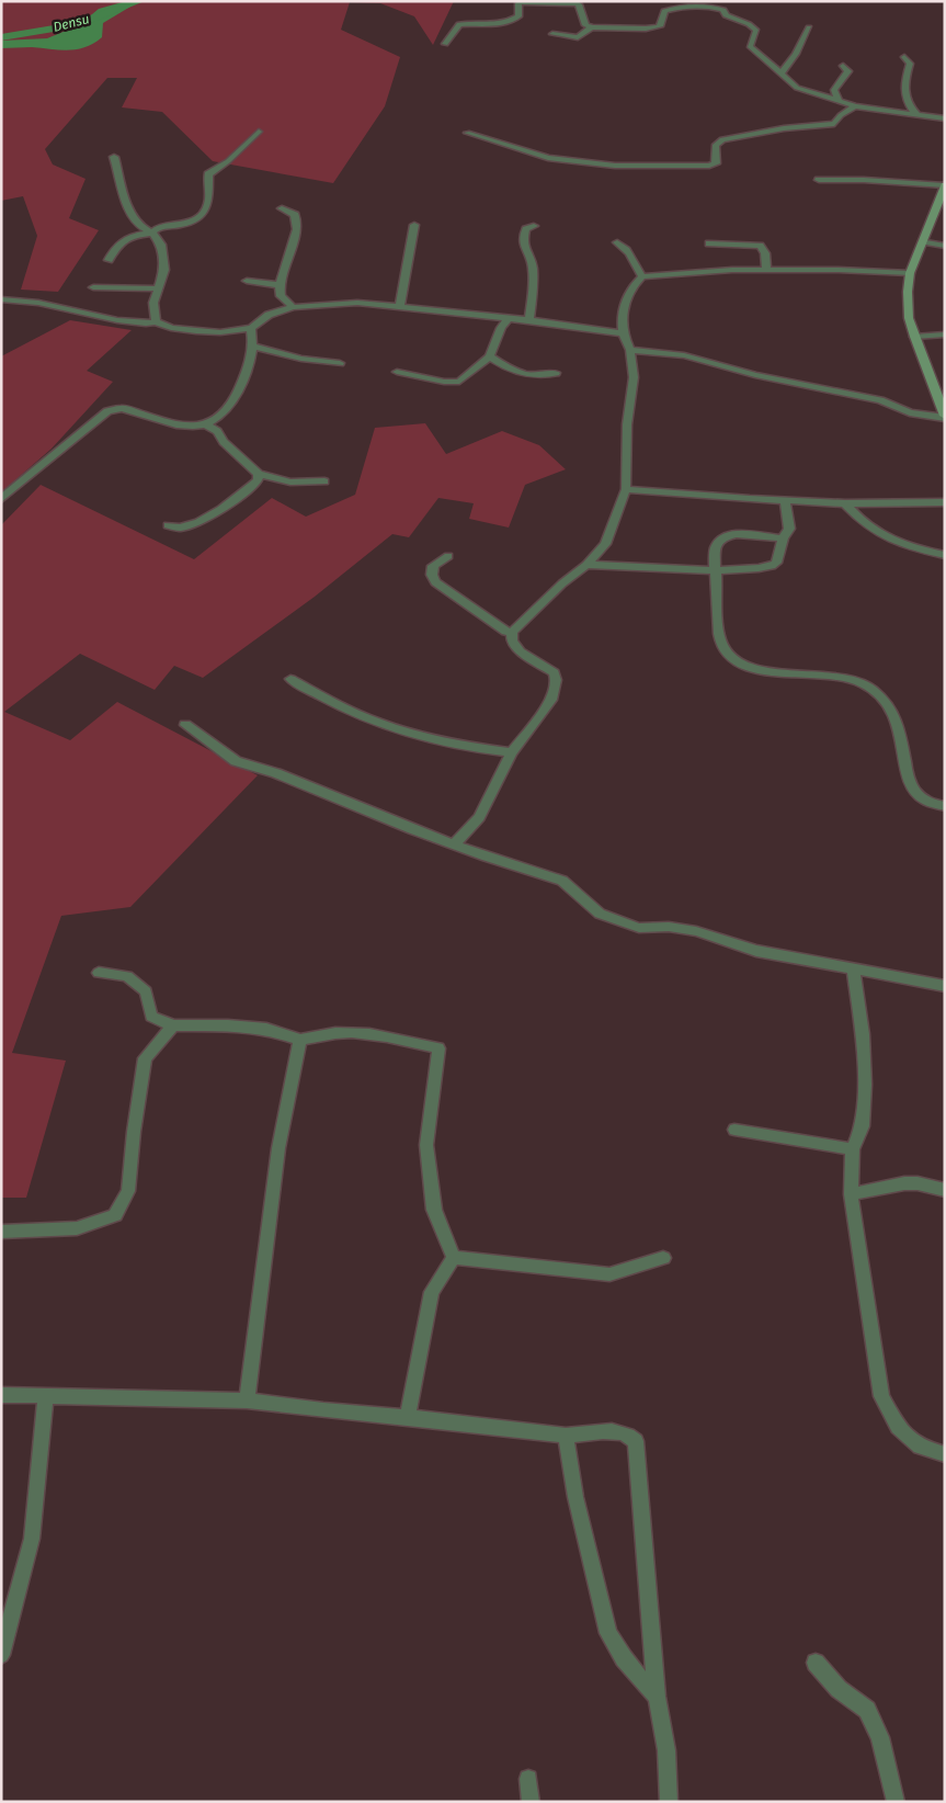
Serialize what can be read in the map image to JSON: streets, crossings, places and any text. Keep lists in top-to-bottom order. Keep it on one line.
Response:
{"water":["Densu"]}
